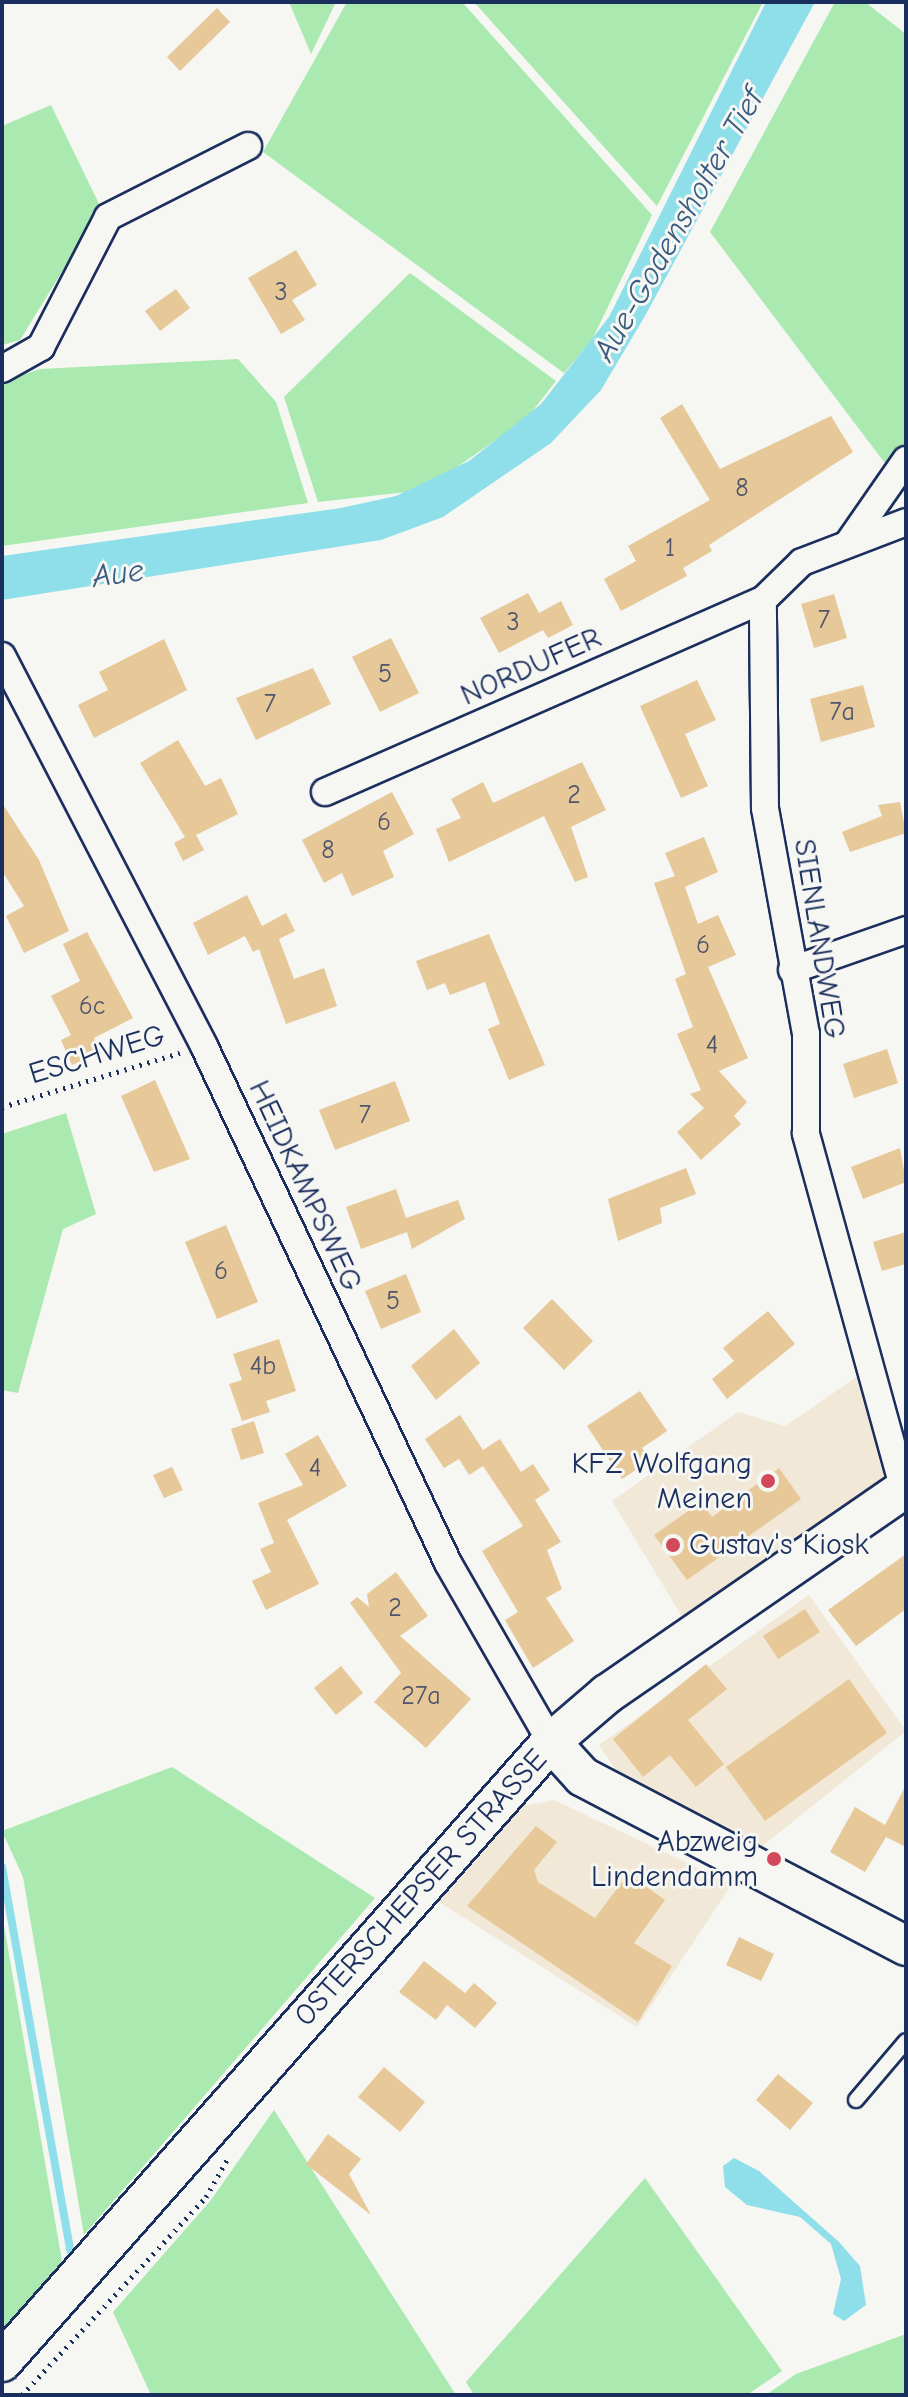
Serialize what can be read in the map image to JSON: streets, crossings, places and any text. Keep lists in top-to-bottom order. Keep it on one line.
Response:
{"streets":{"main road":["OSTERSCHEPSER STRASSE"],"street":["NORDUFER","SIENLANDWEG","HEIDKAMPSWEG"],"path":["ESCHWEG"]},"crossings":[["NORDUFER","SIENLANDWEG"],["SIENLANDWEG","OSTERSCHEPSER STRASSE"],["ESCHWEG","HEIDKAMPSWEG"],["HEIDKAMPSWEG","OSTERSCHEPSER STRASSE"]],"water":["Aue-Godensholter Tief","Aue"],"places":["KFZ Wolfgang Meinen","Gustav's Kiosk","Abzweig Lindendamm"],"house_numbers":["3","8","1","7","3","5","7","7a","2","6","8","6","6c","4","7","6","5","4b","4","2","27a"]}
